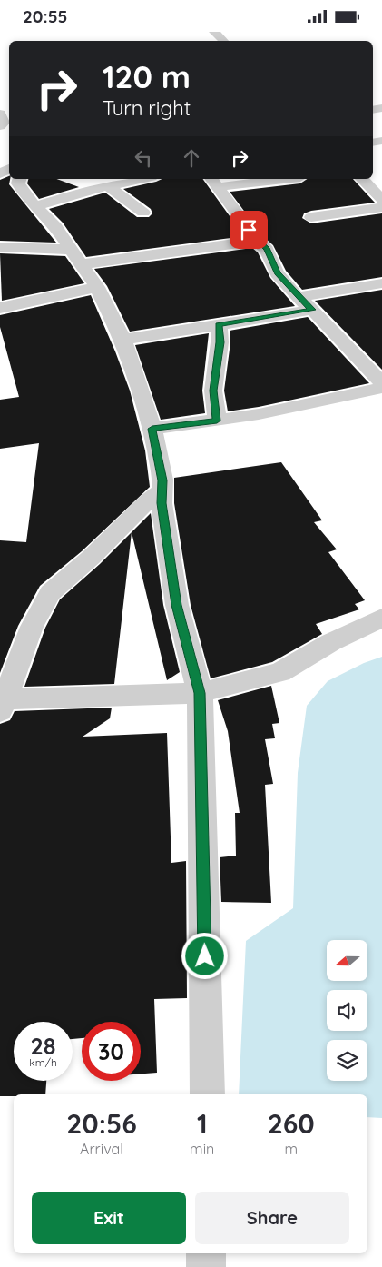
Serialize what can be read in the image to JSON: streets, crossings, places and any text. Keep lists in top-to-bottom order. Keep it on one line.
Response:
{"north":"left","page":{"status":"20:55","turn":["120 m","Turn right"],"speed":"28 km/h","limit":"30","eta":["20:56","Arrival","1","min","260","m"],"buttons":["Exit","Share"]}}
